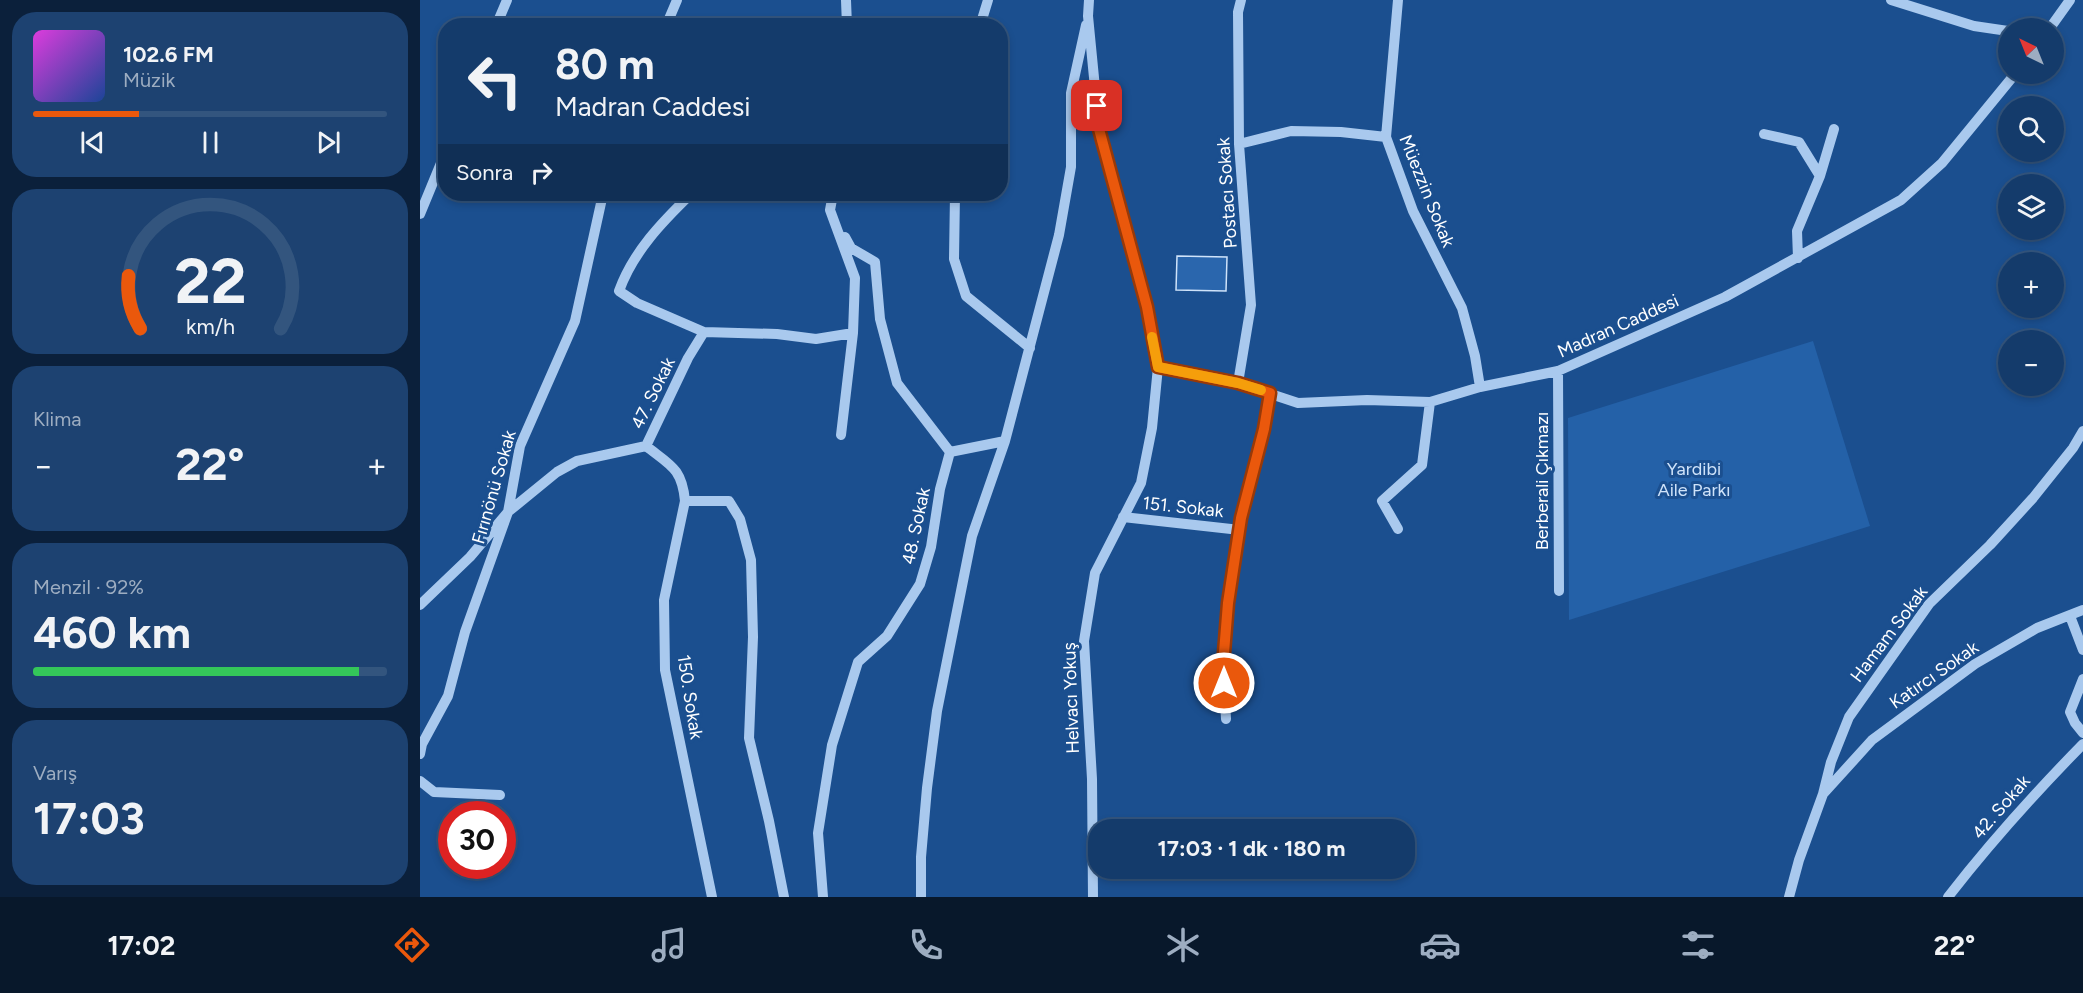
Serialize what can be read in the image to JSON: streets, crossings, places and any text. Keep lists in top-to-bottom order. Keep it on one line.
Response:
{"streets":{"street":["Müezzin Sokak","Postacı Sokak","Madran Caddesi","47. Sokak","Berberali Çıkmazı","Fırınönü Sokak","151. Sokak","48. Sokak","Hamam Sokak","Katırcı Sokak","150. Sokak","Helvacı Yokuş","42. Sokak"]},"crossings":[["Müezzin Sokak","Madran Caddesi"],["Postacı Sokak","Madran Caddesi"],["Madran Caddesi","Berberali Çıkmazı"],["Madran Caddesi","Helvacı Yokuş"],["47. Sokak","150. Sokak"],["151. Sokak","Helvacı Yokuş"],["Hamam Sokak","Katırcı Sokak"]],"parks":["Yardibi Aile Parkı"],"north":"top left","page":{"map_buttons":["+","−"],"turn":["80 m","Madran Caddesi"],"song":["102.6 FM","Müzik"],"then":"Sonra","tile":["Klima",["Menzil · 92%","460 km"],["Varış","17:03"]],"heat":["−","22°","+"],"limit":"30","trip":"17:03 · 1 dk · 180 m","tabs":["17:02","22°"],"gauge":["22","km/h"]}}
